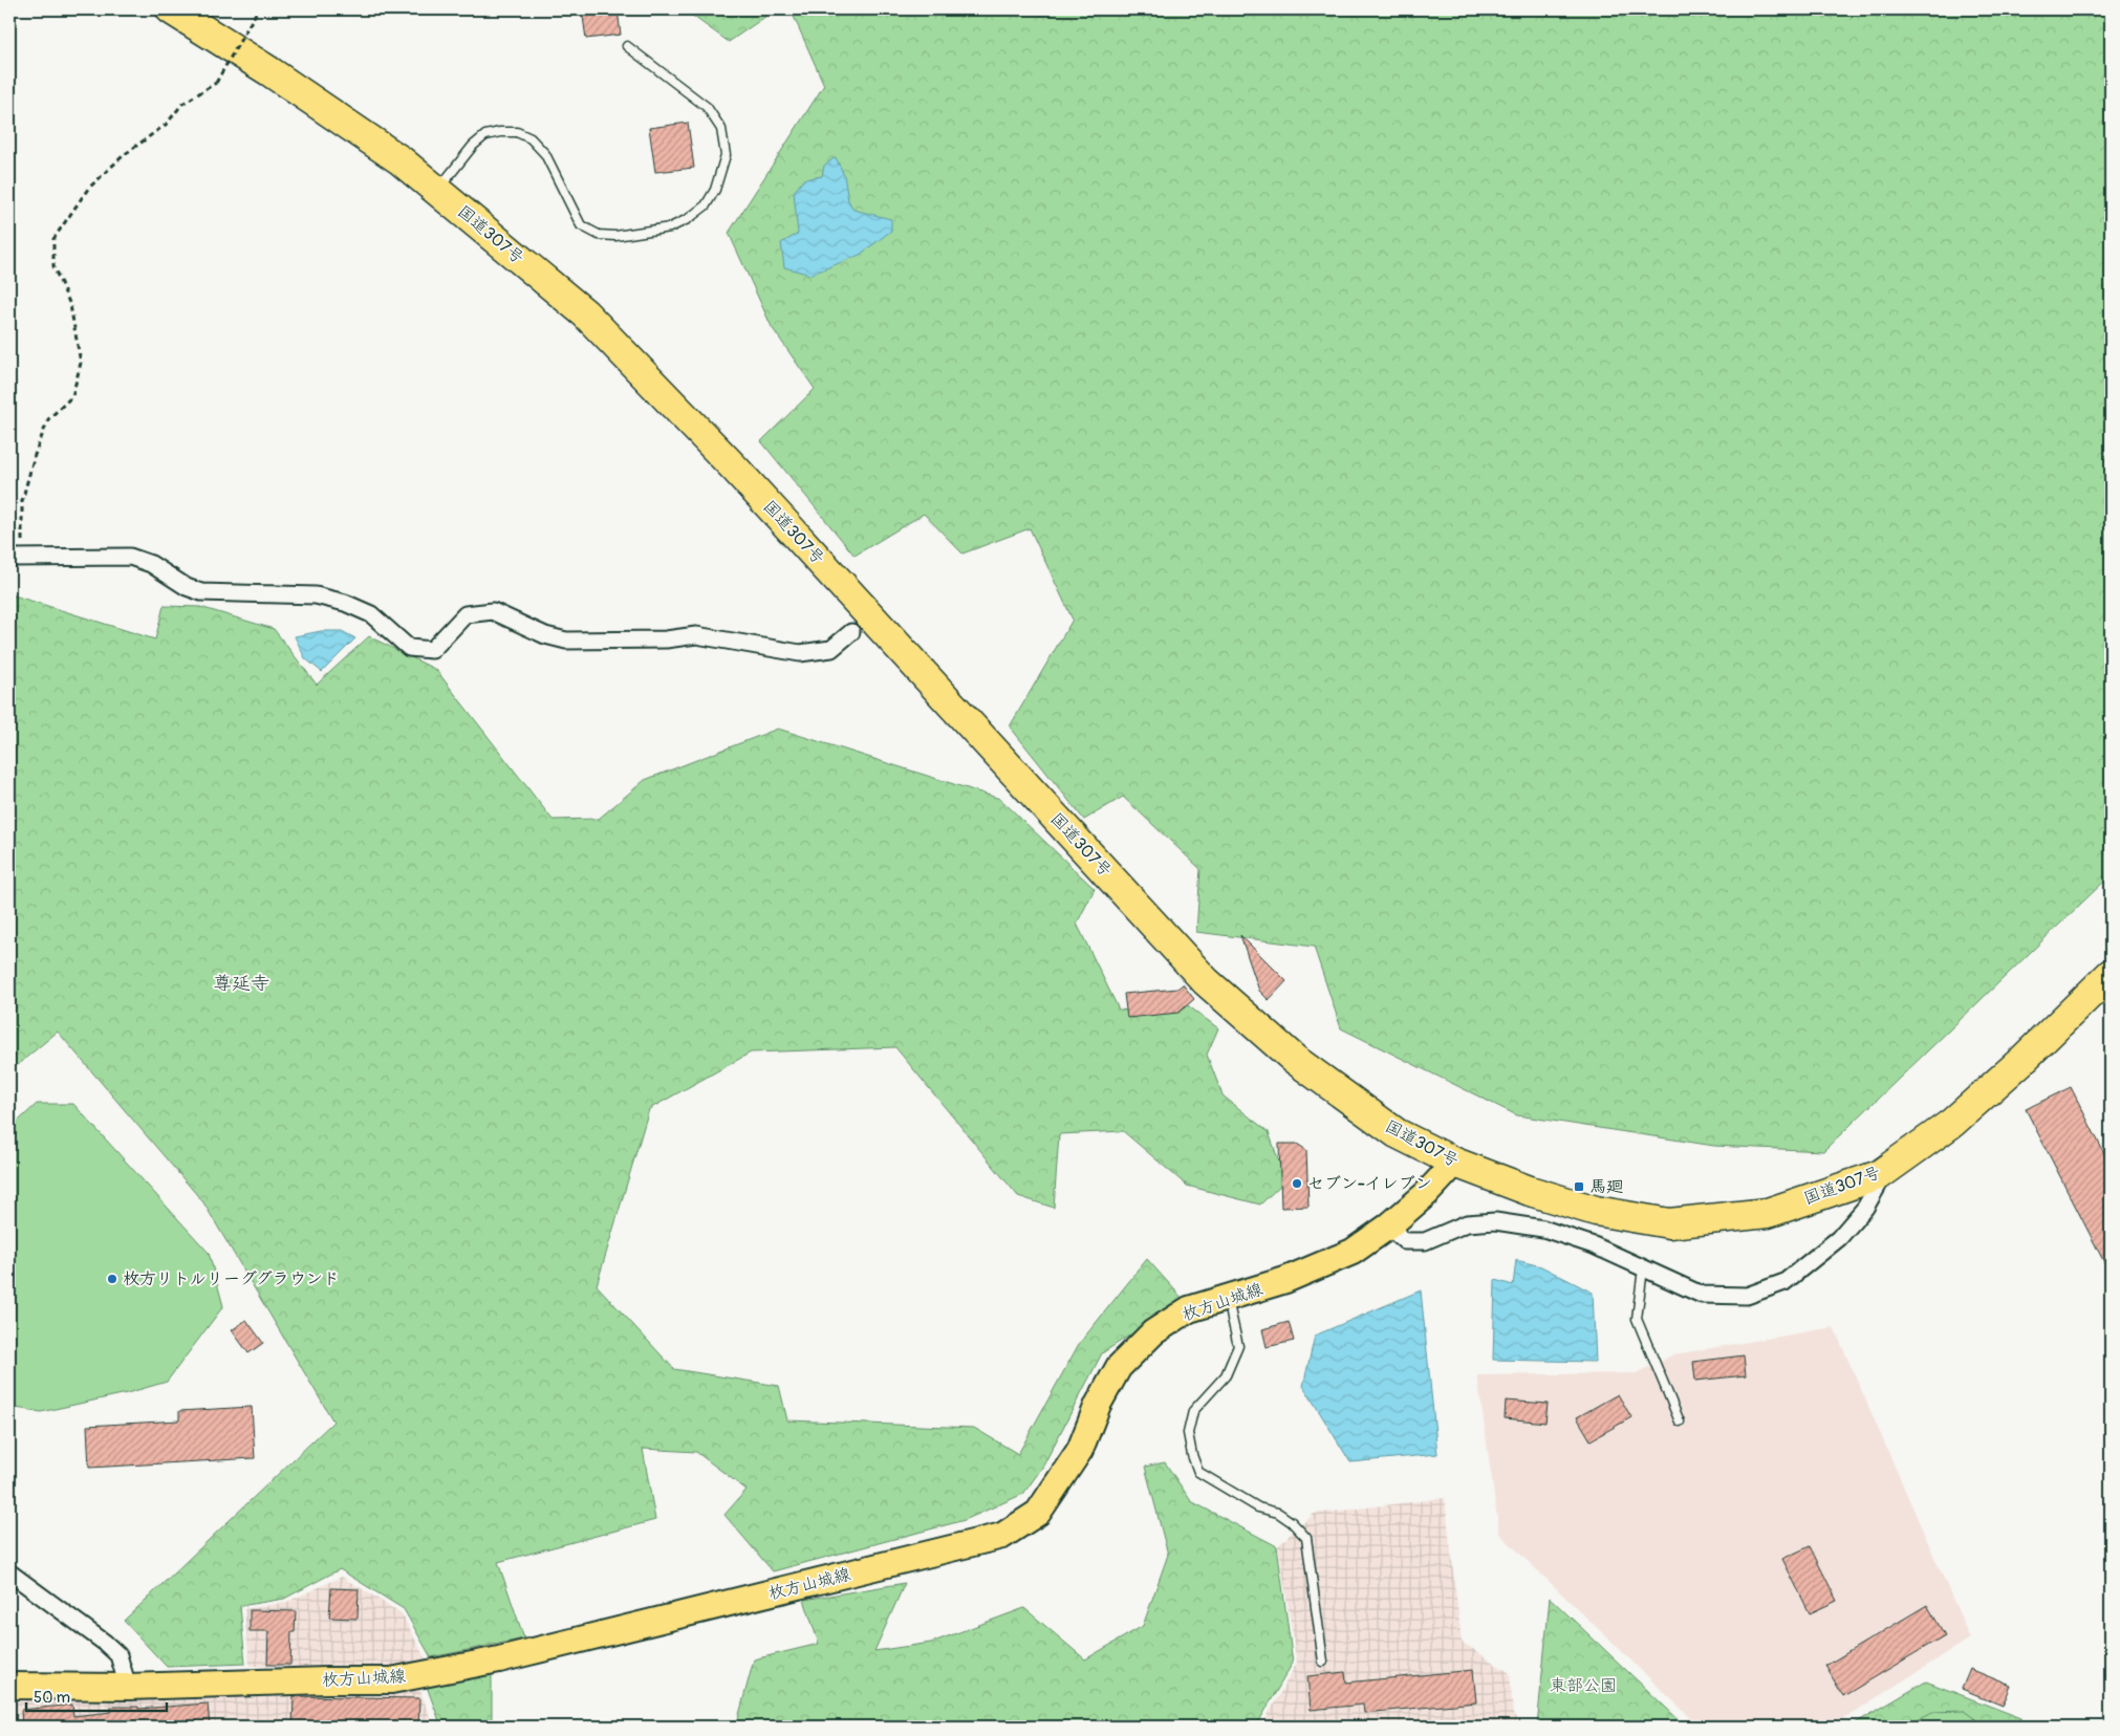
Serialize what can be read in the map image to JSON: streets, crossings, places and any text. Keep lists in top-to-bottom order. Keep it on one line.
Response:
{"streets":{"highway":["国道307号"],"main road":["枚方山城線"]},"crossings":[["国道307号","枚方山城線"]],"districts":["尊延寺"],"parks":["東部公園"],"places":{"other":["セブン-イレブン","枚方リトルリーググラウンド"],"transit":["馬廻"]},"scale_bar":"50 m"}
